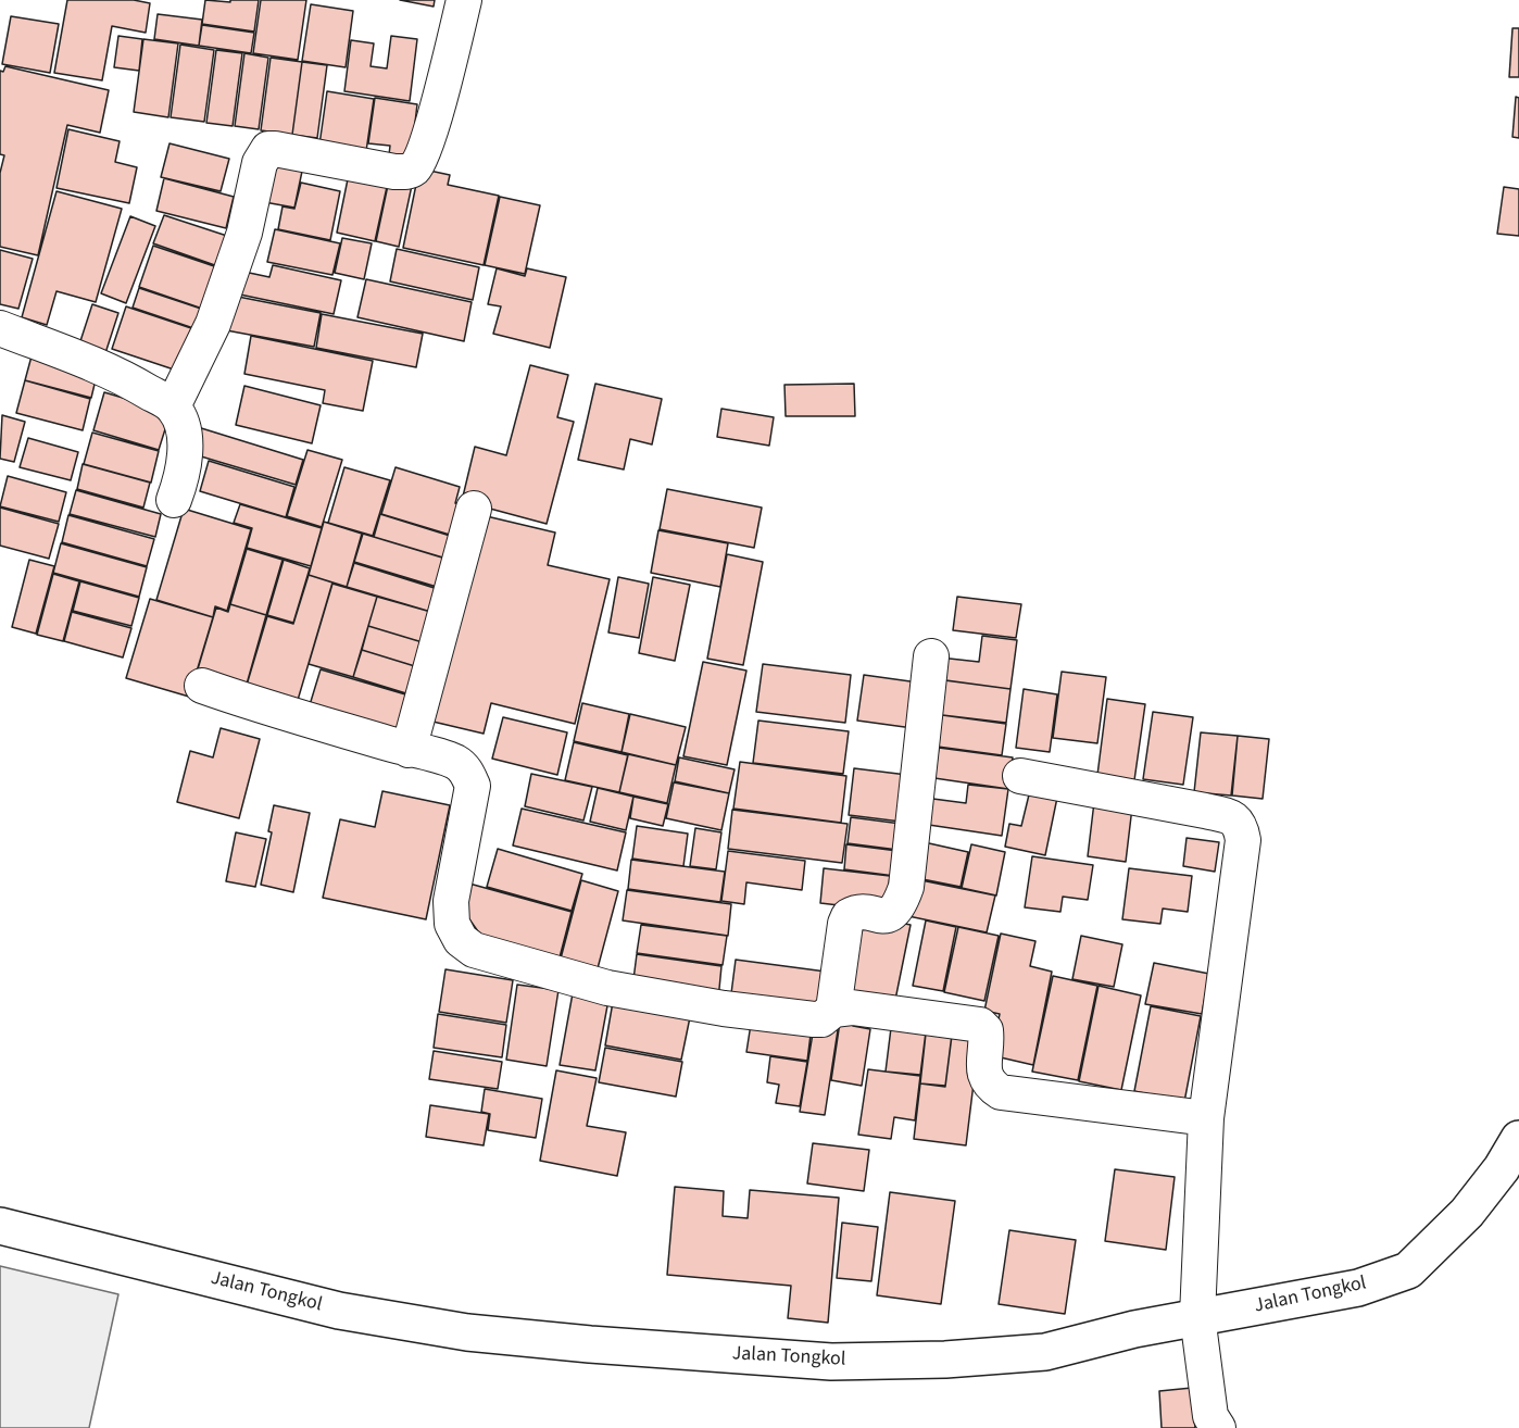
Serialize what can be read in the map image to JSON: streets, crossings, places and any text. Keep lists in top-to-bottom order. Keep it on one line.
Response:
{"streets":{"highway":["Jalan Tongkol"]}}
